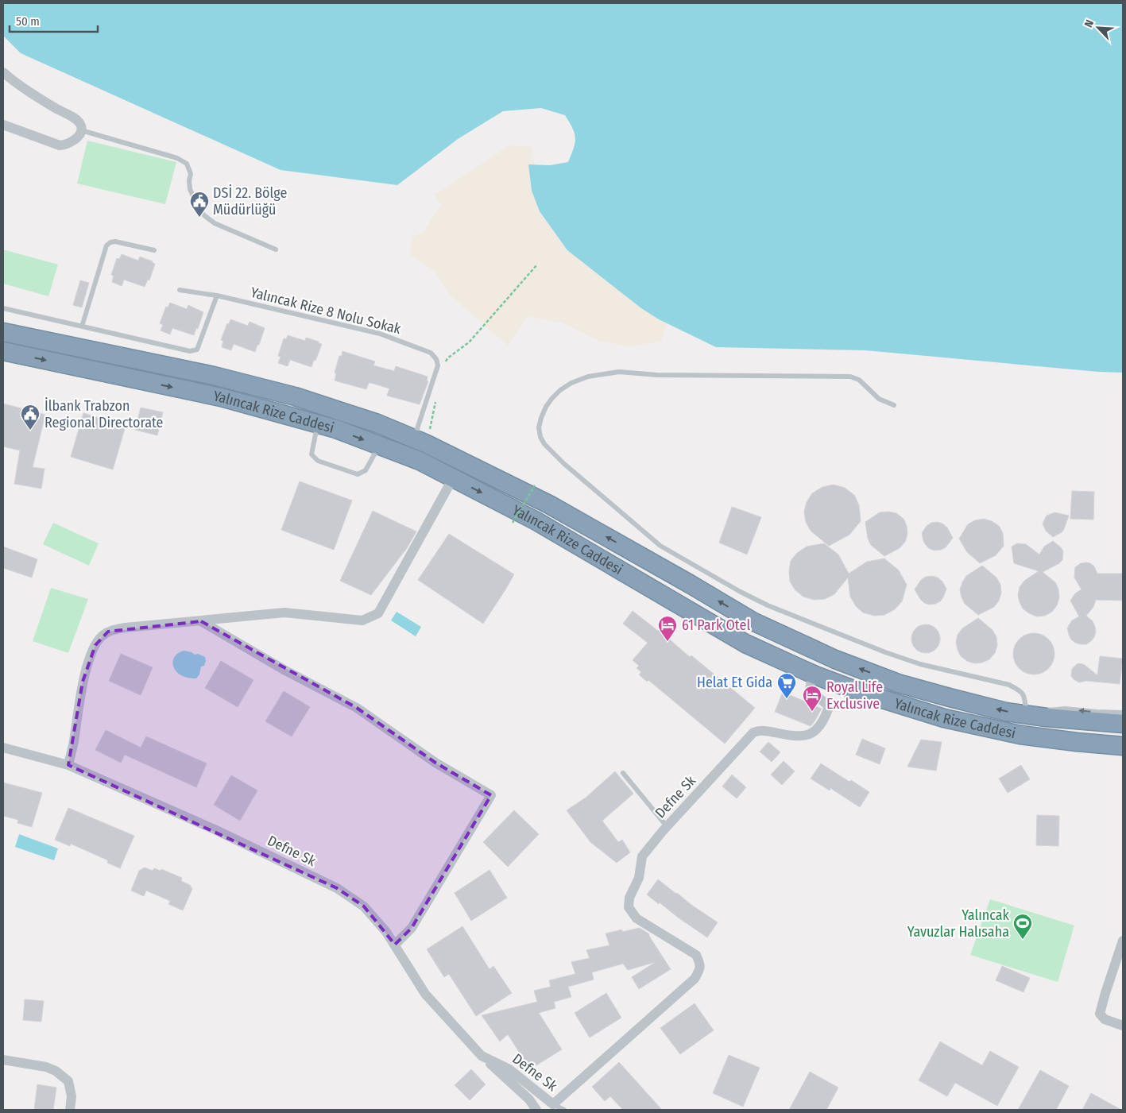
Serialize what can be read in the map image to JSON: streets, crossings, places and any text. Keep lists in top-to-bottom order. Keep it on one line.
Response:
{"streets":{"highway":["Yalıncak Rize Caddesi"],"street":["Defne Sk"],"lane":["Yalıncak Rize 8 Nolu Sokak"]},"crossings":[["Yalıncak Rize 8 Nolu Sokak","Yalıncak Rize Caddesi"],["Yalıncak Rize Caddesi","Defne Sk"]],"places":{"public building":["DSİ 22. Bölge Müdürlüğü","İlbank Trabzon Regional Directorate"],"hotel":["61 Park Otel","Royal Life Exclusive"],"supermarket":["Helat Et Gida"],"sports":["Yalıncak Yavuzlar Halısaha"]},"scale_bar":"50 m","north":"top left"}
